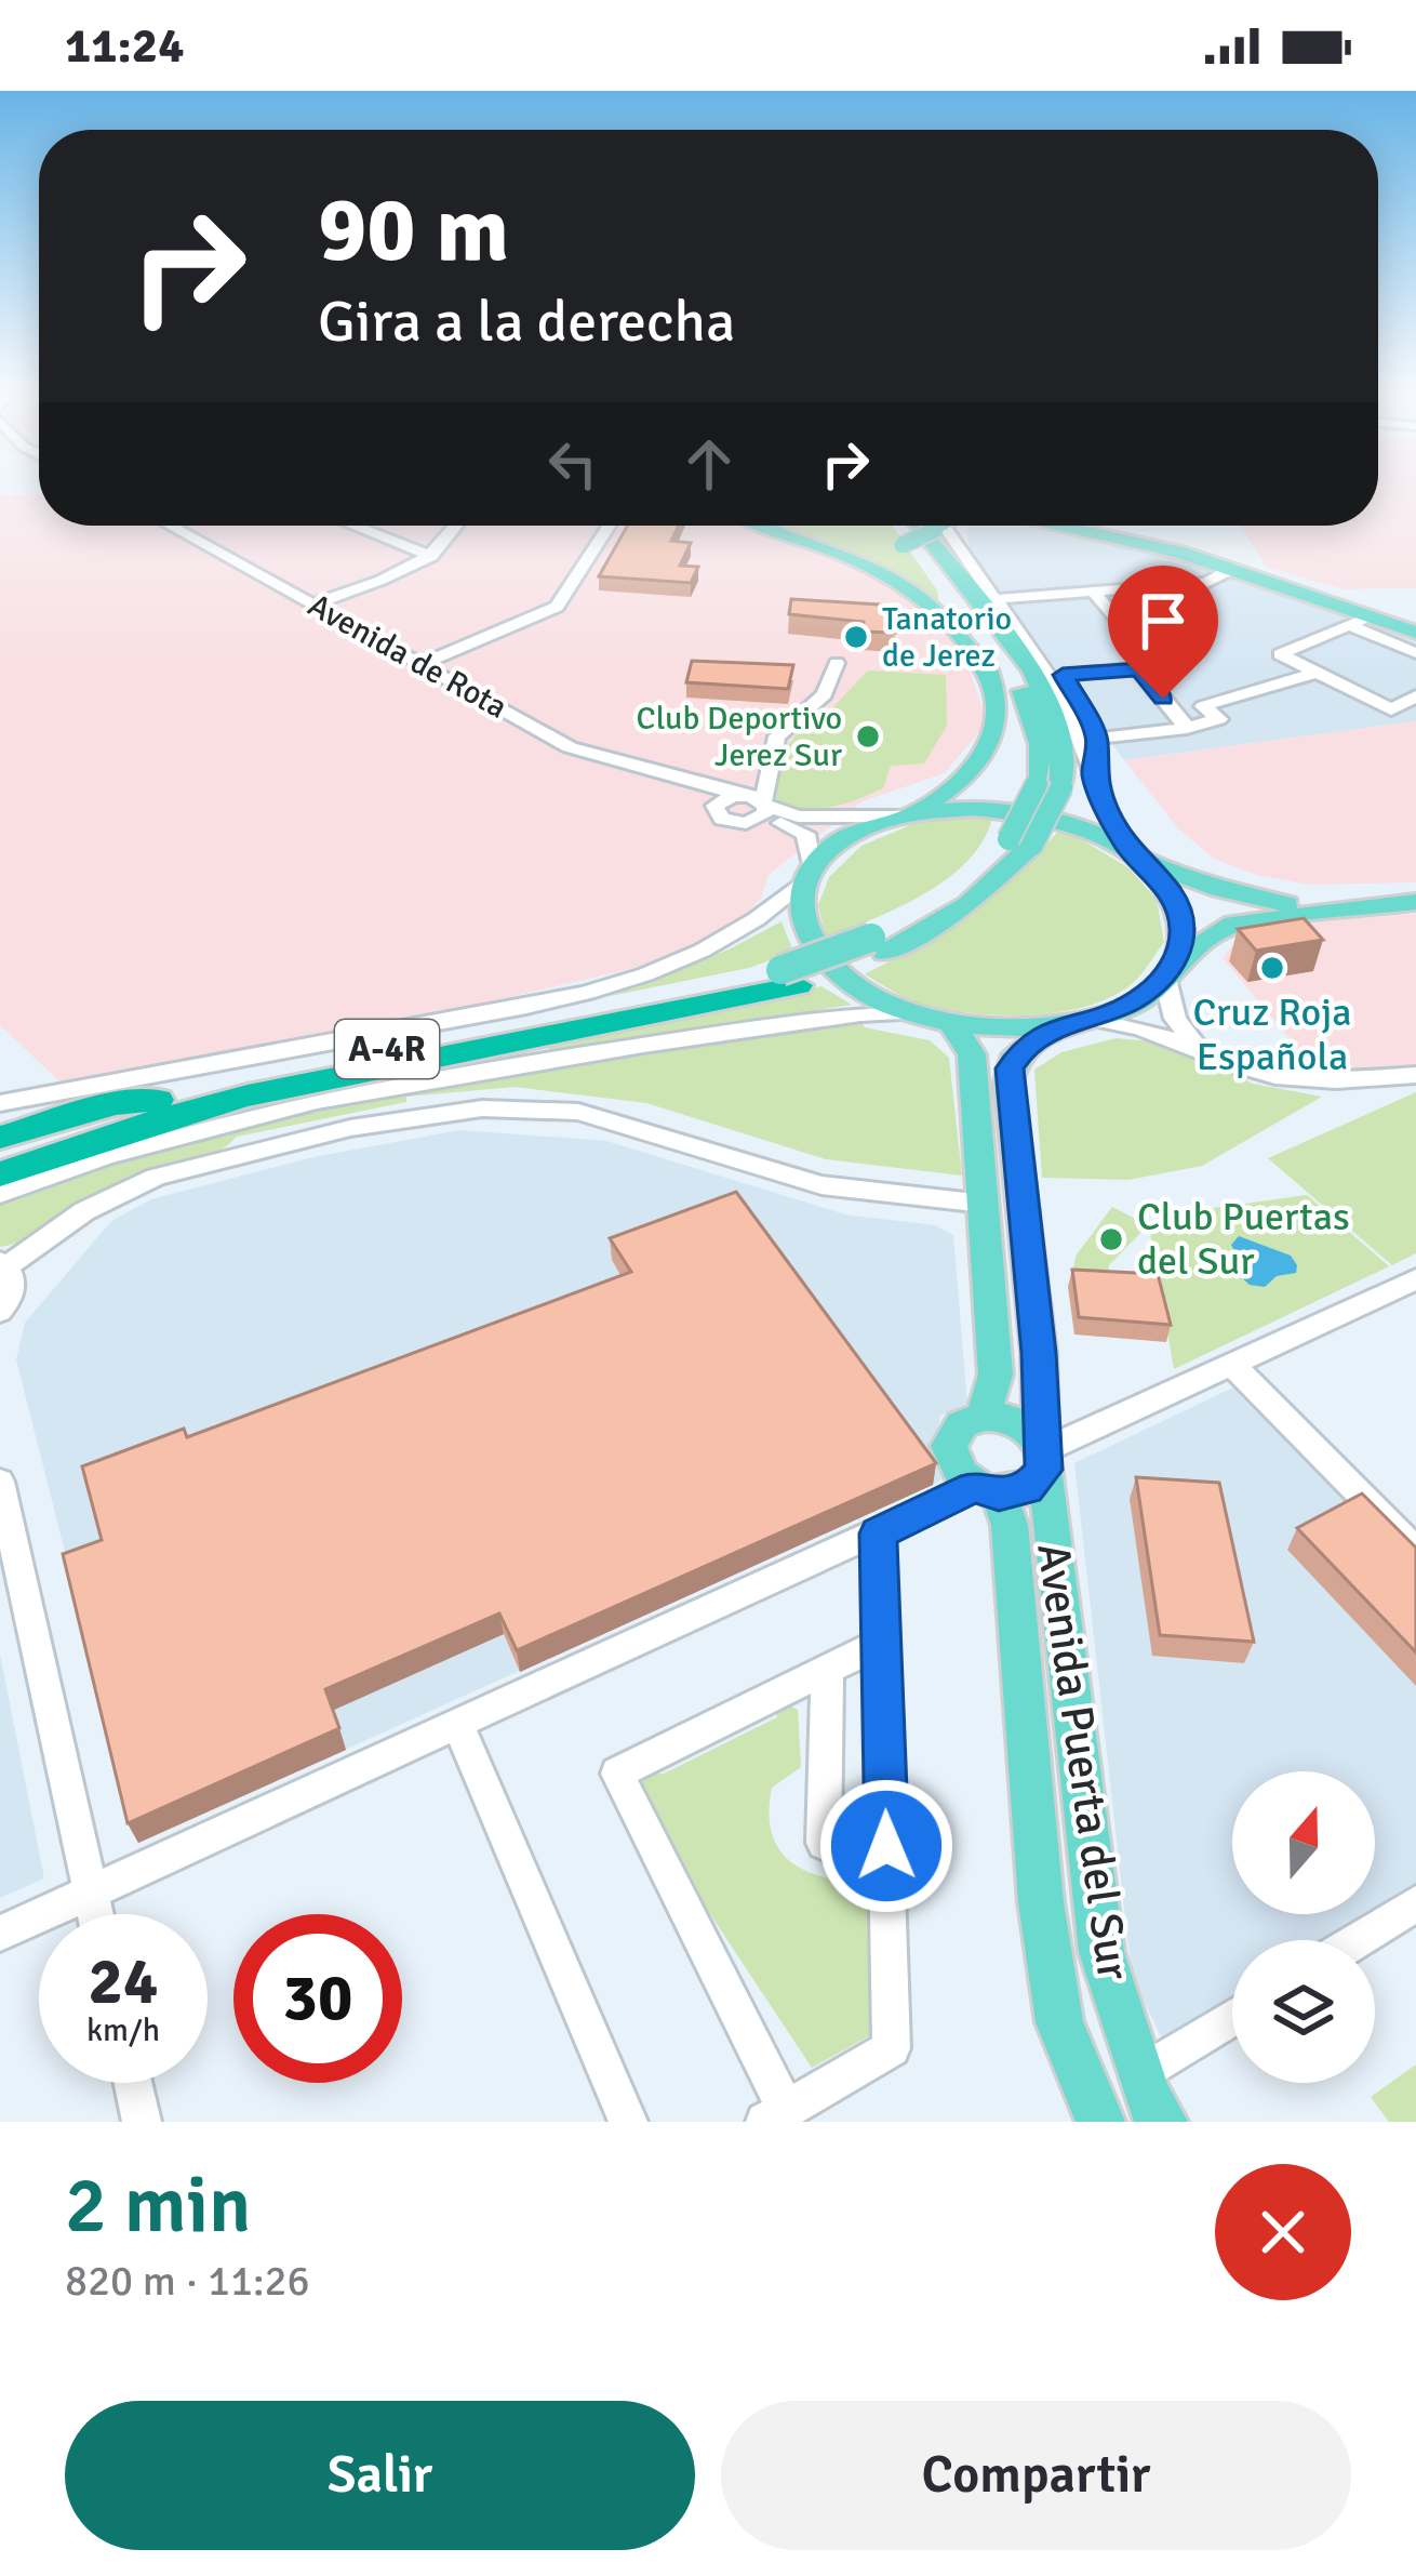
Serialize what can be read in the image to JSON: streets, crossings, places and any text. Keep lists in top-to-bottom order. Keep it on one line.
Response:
{"streets":{"highway":["A-4R"],"main road":["Avenida Puerta del Sur"],"street":["Avenida de Rota"]},"crossings":[["Avenida de Rota","Avenida Puerta del Sur"]],"places":["Tanatorio de Jerez","Club Deportivo Jerez Sur","Cruz Roja Española","Club Puertas del Sur"],"north":"top","page":{"status":"11:24","turn":["90 m","Gira a la derecha"],"speed":"24 km/h","limit":"30","heading":["2 min","820 m · 11:26"],"buttons":["Salir","Compartir"]}}
